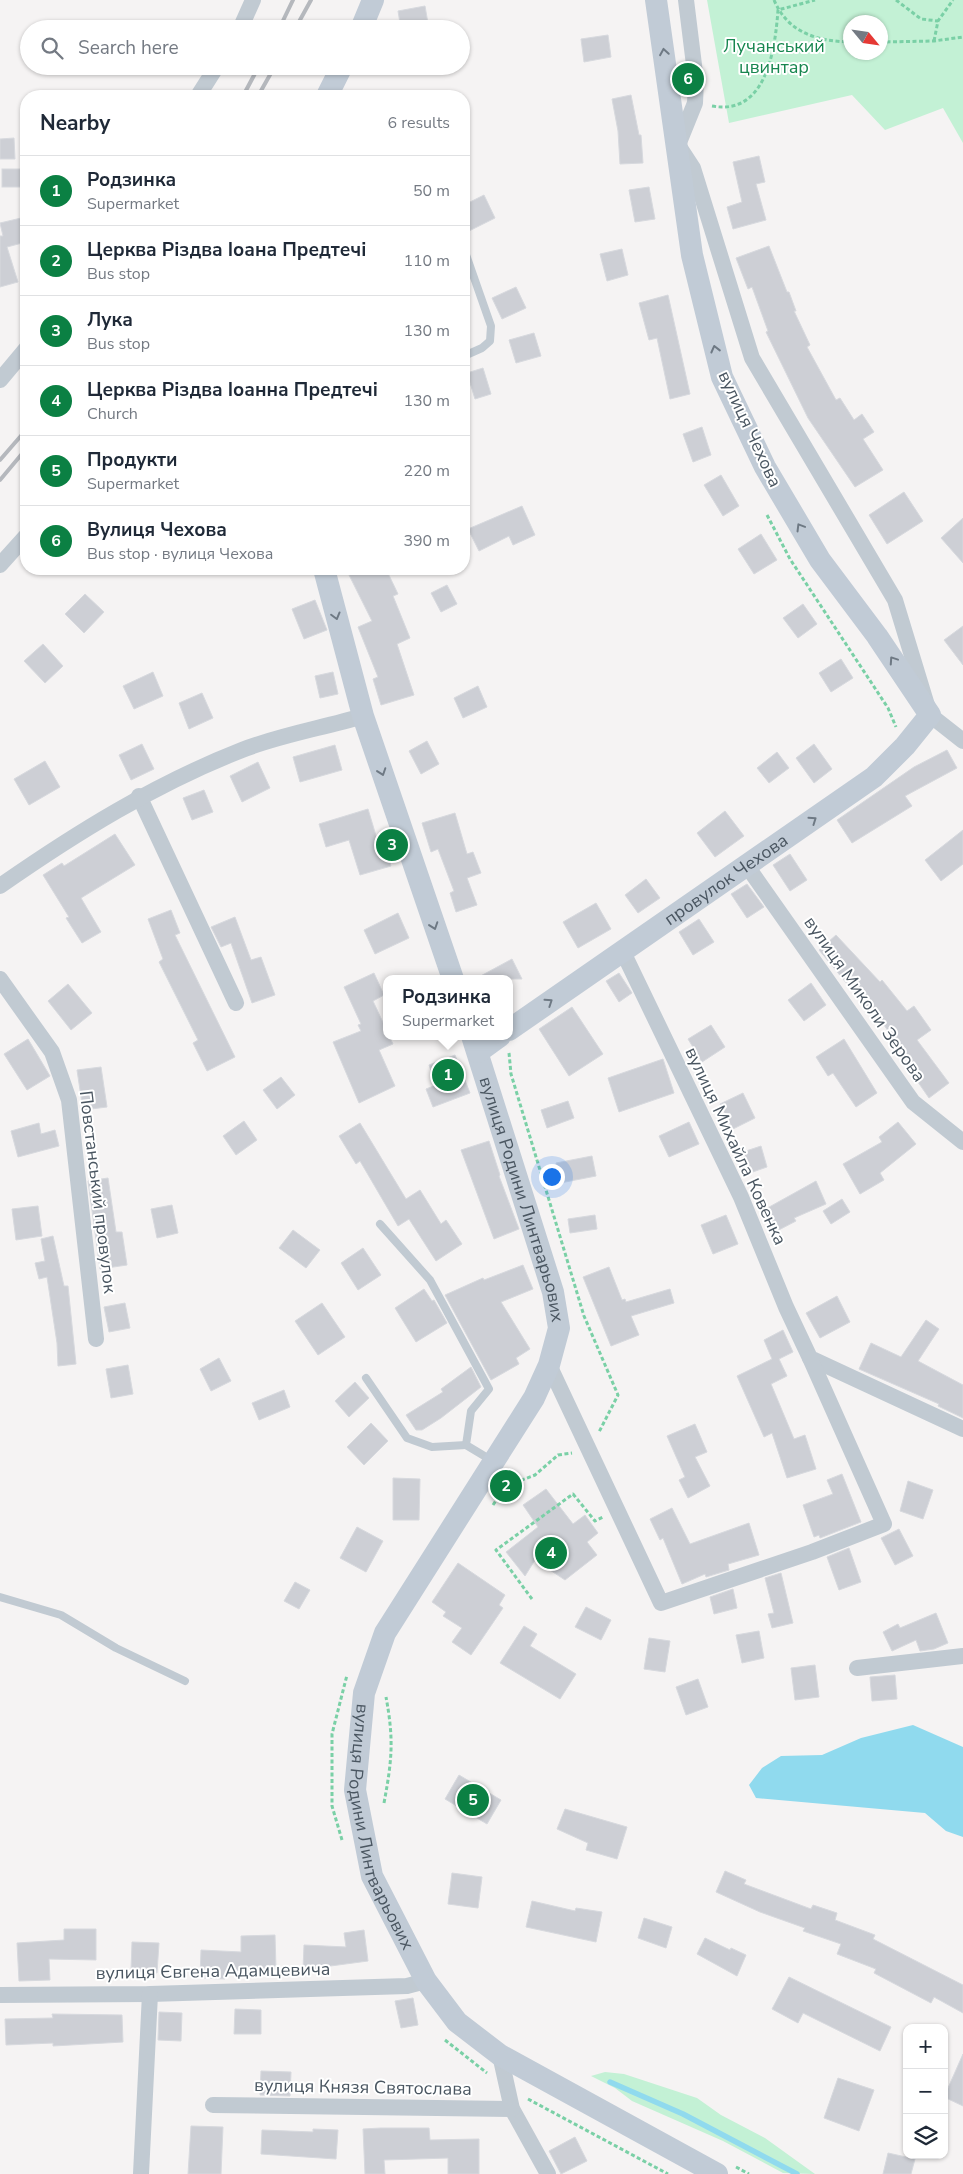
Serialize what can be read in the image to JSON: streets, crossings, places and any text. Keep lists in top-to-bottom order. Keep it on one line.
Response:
{"streets":{"main road":["вулиця Чехова","провулок Чехова","вулиця Родини Линтварьових"],"street":["вулиця Миколи Зерова","вулиця Михайла Ковенка","Повстанський провулок","вулиця Євгена Адамцевича","вулиця Князя Святослава"]},"crossings":[["вулиця Чехова","провулок Чехова"],["провулок Чехова","вулиця Миколи Зерова"],["провулок Чехова","вулиця Михайла Ковенка"],["вулиця Родини Линтварьових","вулиця Євгена Адамцевича"]],"one_way":["вулиця Чехова","провулок Чехова"],"parks":["Лучанський цвинтар"],"north":"bottom right","page":{"search":"Search here","pins":["6","3","1","2","4","5"],"heading":["Nearby","6 results"],"list":[{"mark":"1","name":"Родзинка","note":"Supermarket","value":"50 m"},{"mark":"2","name":"Церква Різдва Іоана Предтечі","note":"Bus stop","value":"110 m"},{"mark":"3","name":"Лука","note":"Bus stop","value":"130 m"},{"mark":"4","name":"Церква Різдва Іоанна Предтечі","note":"Church","value":"130 m"},{"mark":"5","name":"Продукти","note":"Supermarket","value":"220 m"},{"mark":"6","name":"Вулиця Чехова","note":"Bus stop · вулиця Чехова","value":"390 m"}],"popup":["Родзинка","Supermarket"],"map_buttons":["+","−"]}}
